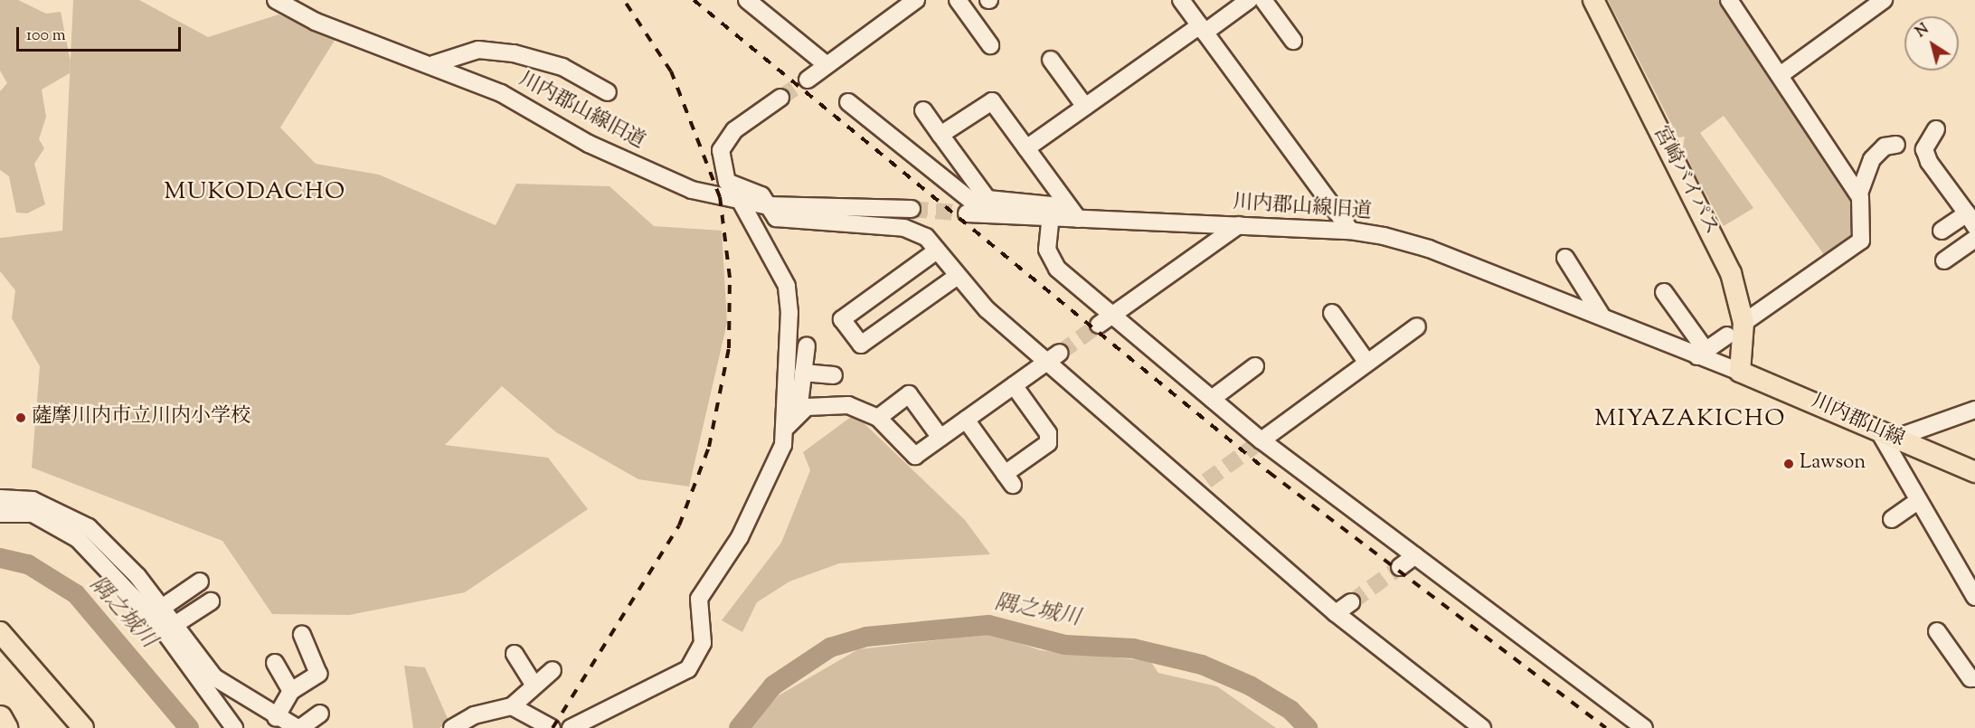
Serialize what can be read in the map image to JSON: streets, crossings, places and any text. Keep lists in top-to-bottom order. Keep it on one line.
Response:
{"streets":{"main road":["宮崎バイパス","川内郡山線"],"street":["川内郡山線旧道"]},"crossings":[["川内郡山線旧道","宮崎バイパス"],["川内郡山線旧道","川内郡山線"],["宮崎バイパス","川内郡山線"]],"districts":["MUKODACHO","MIYAZAKICHO"],"water":["隅之城川"],"places":["薩摩川内市立川内小学校","Lawson"],"scale_bar":"100 m","north":"top left"}
